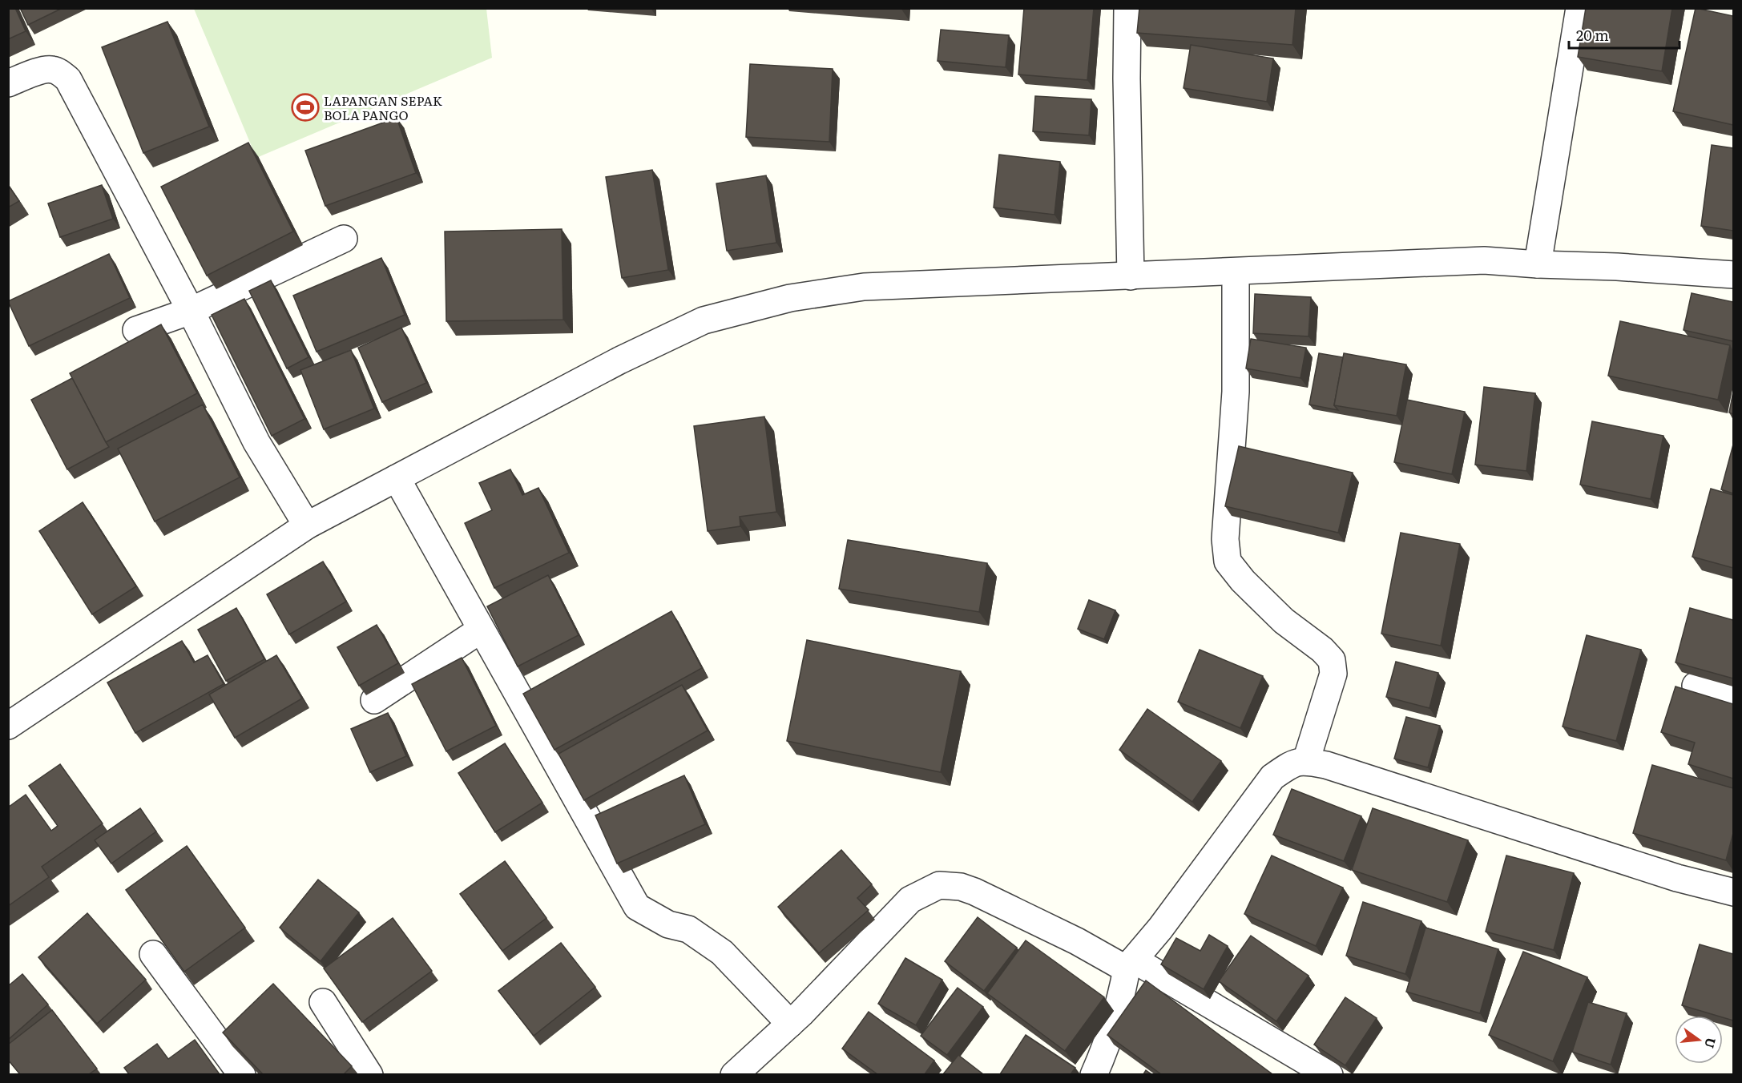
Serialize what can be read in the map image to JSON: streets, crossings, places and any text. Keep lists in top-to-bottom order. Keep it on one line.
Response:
{"places":{"sports":["LAPANGAN SEPAK BOLA PANGO"]},"scale_bar":"20 m","north":"right"}
